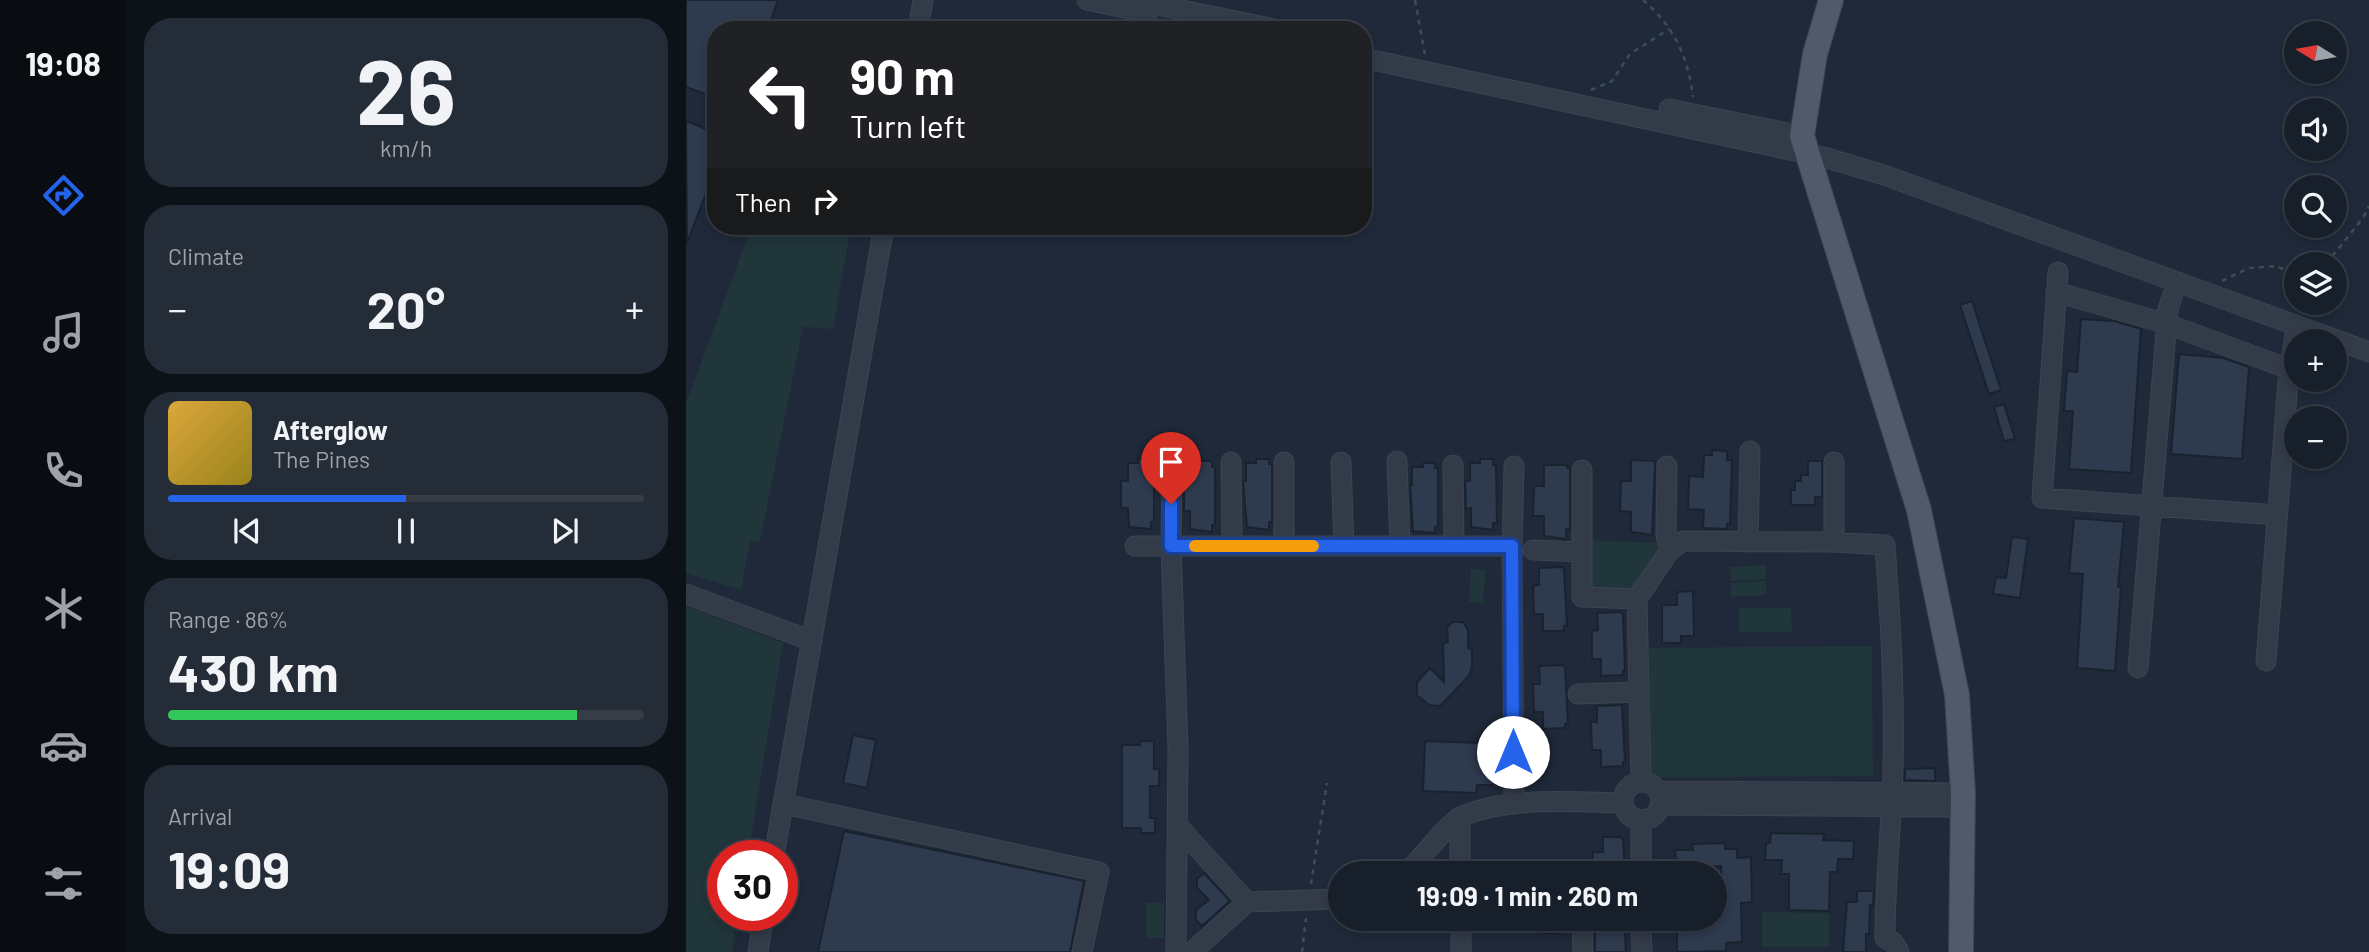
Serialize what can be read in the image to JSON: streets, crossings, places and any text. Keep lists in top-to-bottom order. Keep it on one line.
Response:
{"north":"left","page":{"tabs":"19:08","tile":[["26","km/h"],"Climate",["Range · 86%","430 km"],["Arrival","19:09"]],"map_buttons":["+","−"],"turn":["90 m","Turn left"],"then":"Then","heat":["−","20°","+"],"song":["Afterglow","The Pines"],"limit":"30","trip":"19:09 · 1 min · 260 m"}}
